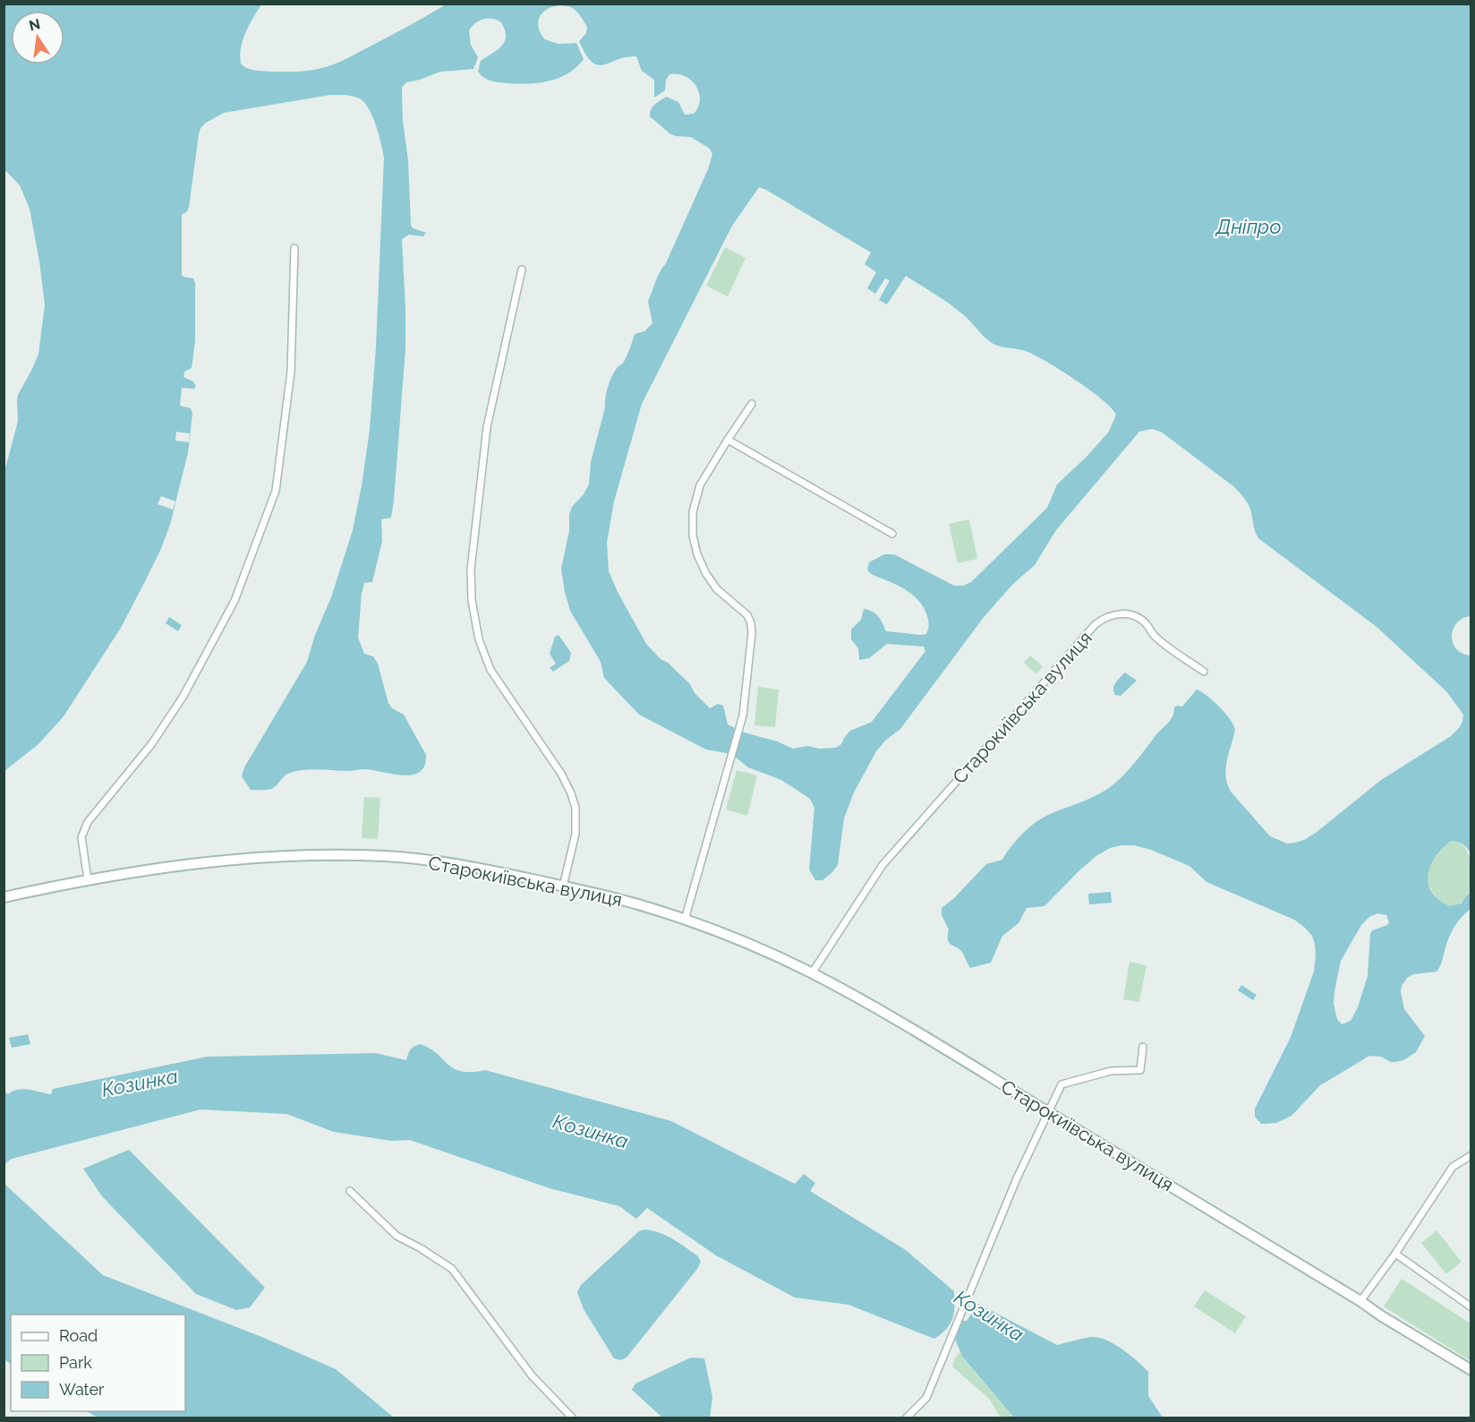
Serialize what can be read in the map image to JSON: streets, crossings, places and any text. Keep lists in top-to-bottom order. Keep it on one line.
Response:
{"streets":{"street":["Старокиївська вулиця"]},"water":["Дніпро","Козинка"],"legend":["Road","Park","Water"],"north":"top"}
